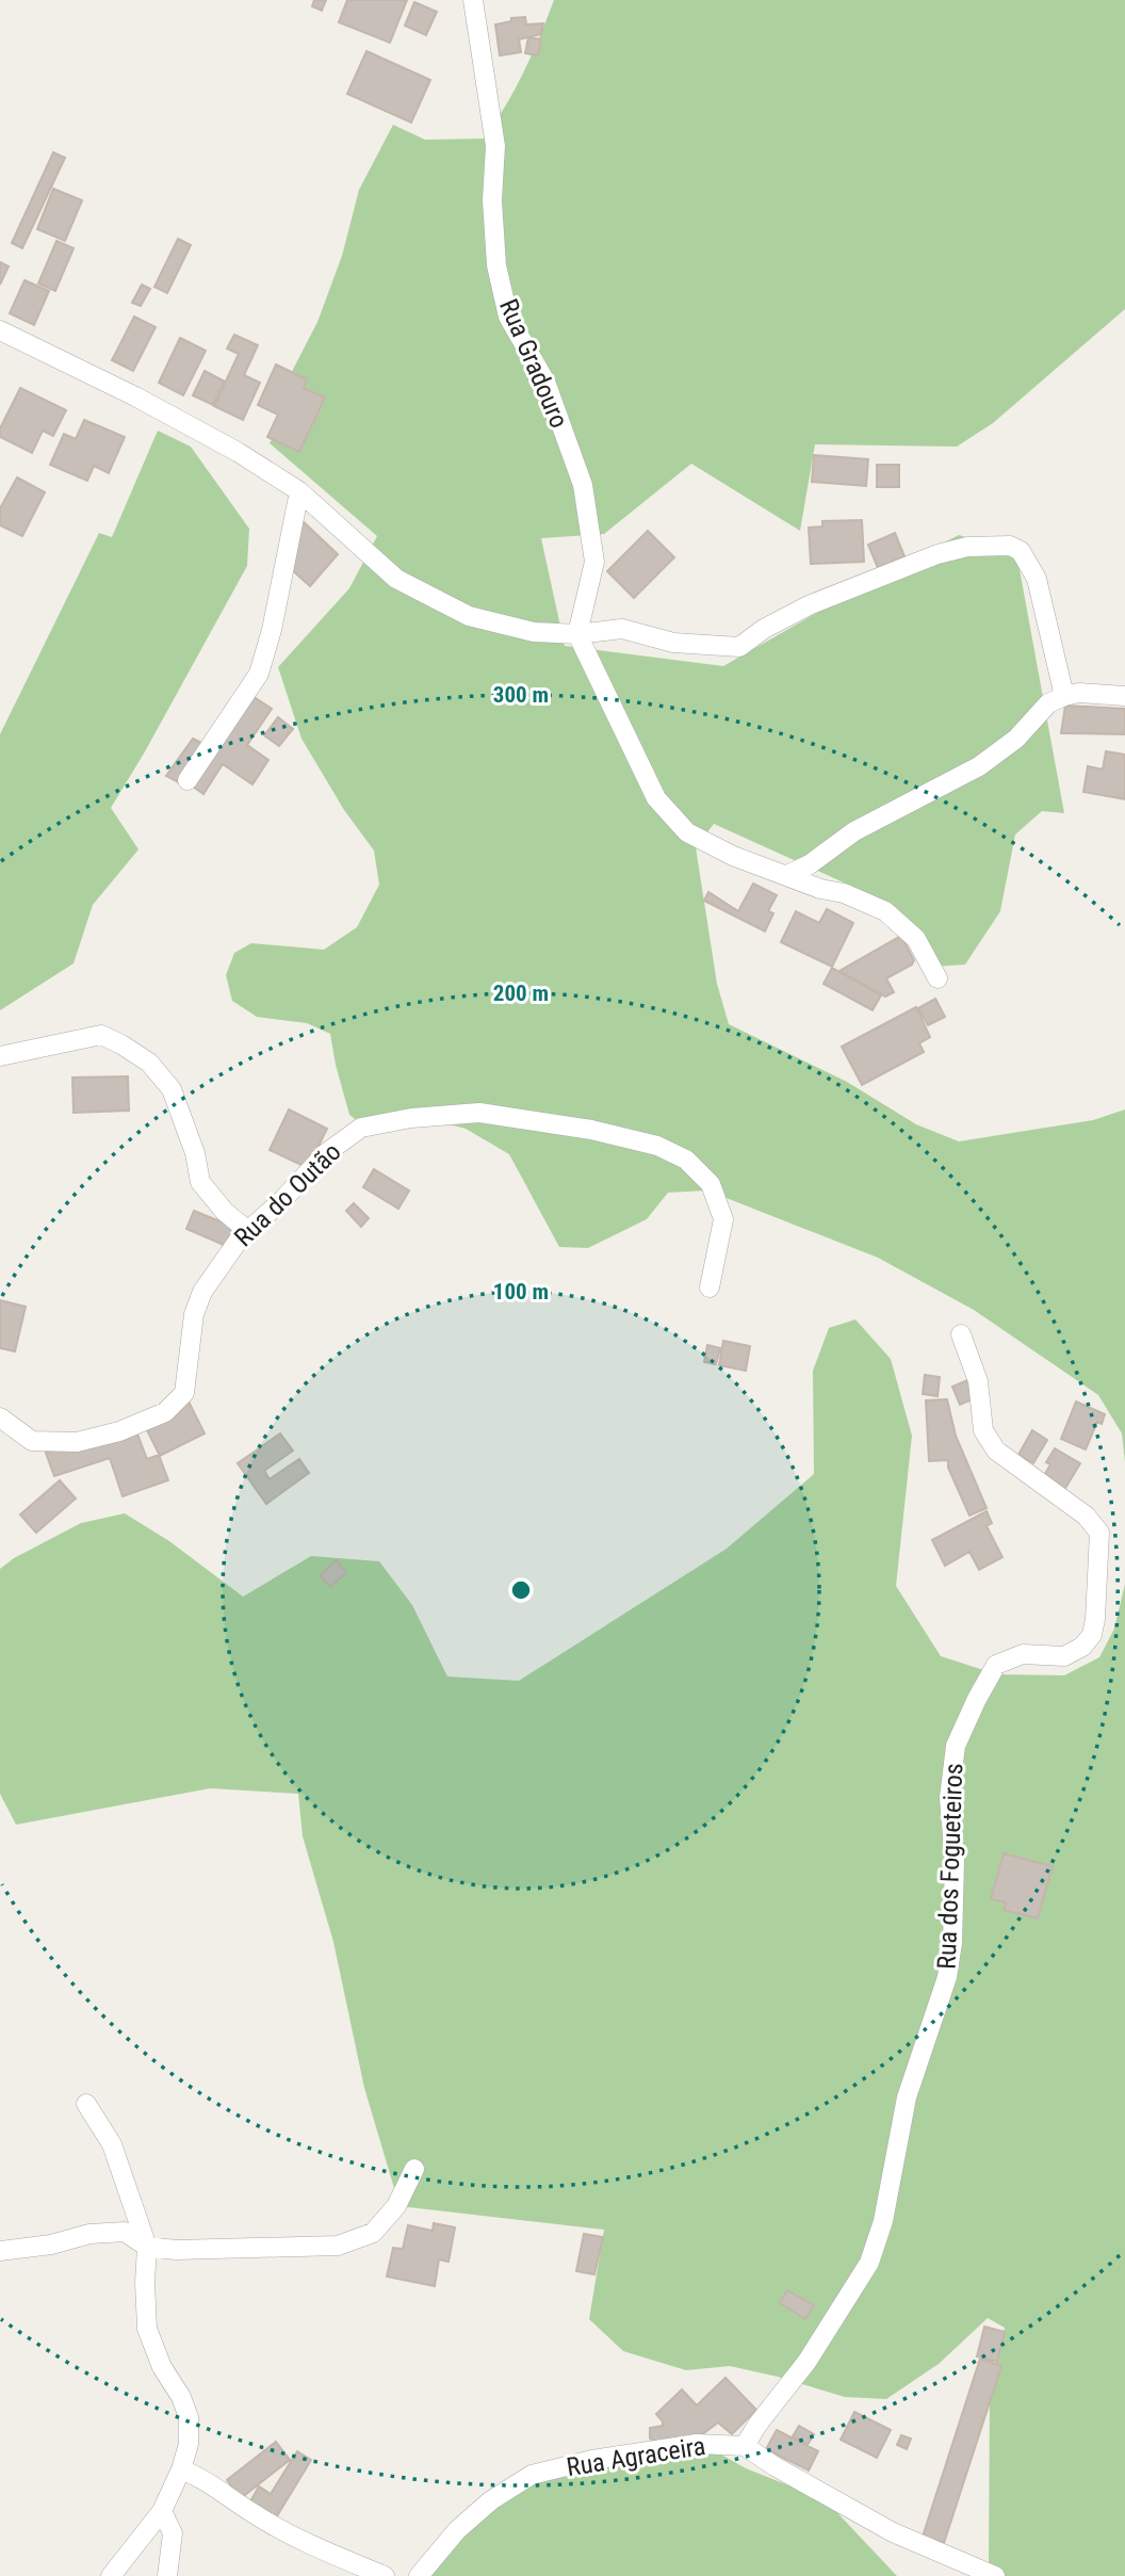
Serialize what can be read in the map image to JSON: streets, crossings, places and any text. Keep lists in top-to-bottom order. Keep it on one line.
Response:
{"streets":{"street":["Rua Gradouro","Rua do Outão","Rua dos Fogueteiros","Rua Agraceira"]},"crossings":[["Rua dos Fogueteiros","Rua Agraceira"]],"rings":["300 m","200 m","100 m"]}
